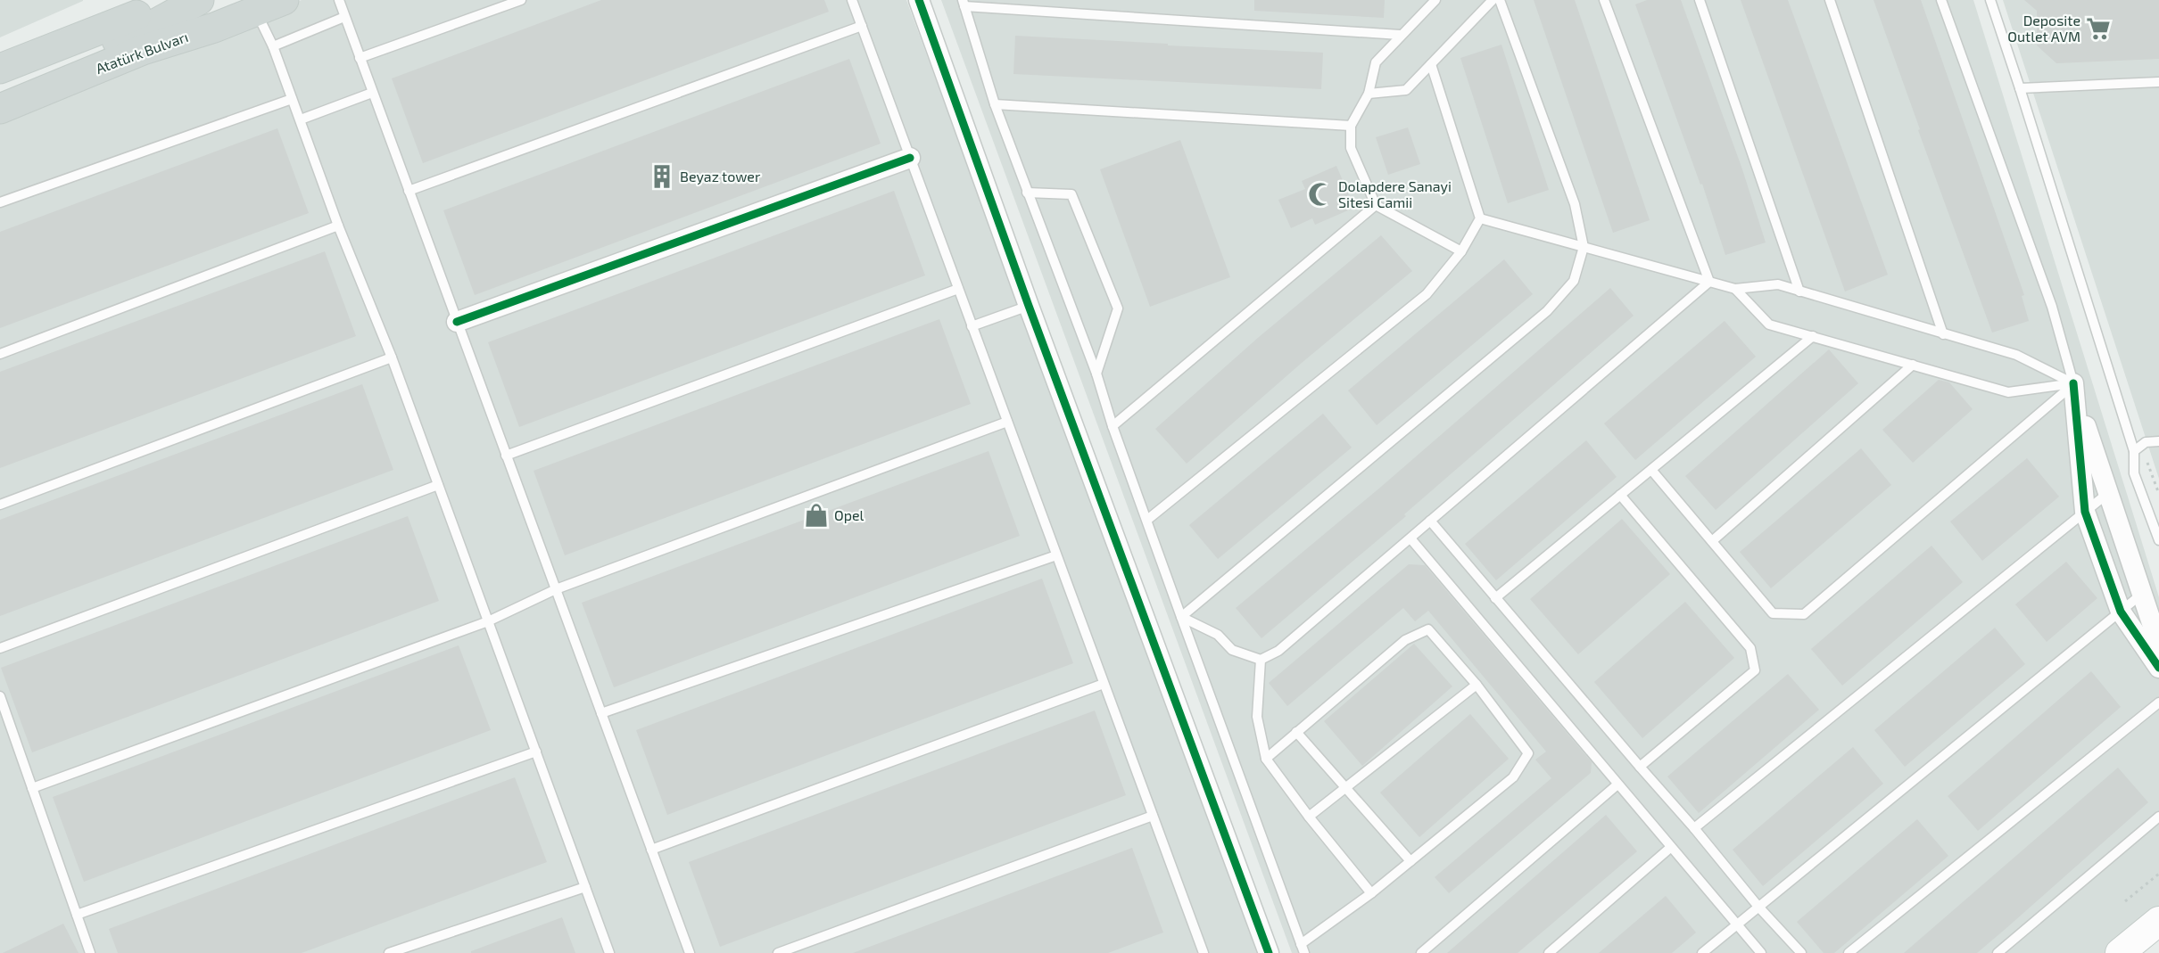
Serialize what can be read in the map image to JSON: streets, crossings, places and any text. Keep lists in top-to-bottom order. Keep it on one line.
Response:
{"streets":{"main road":["Atatürk Bulvarı"]},"places":{"supermarket":["Deposite Outlet AVM"],"building":["Beyaz tower"],"mosque":["Dolapdere Sanayi Sitesi Camii"],"shop":["Opel"]}}
